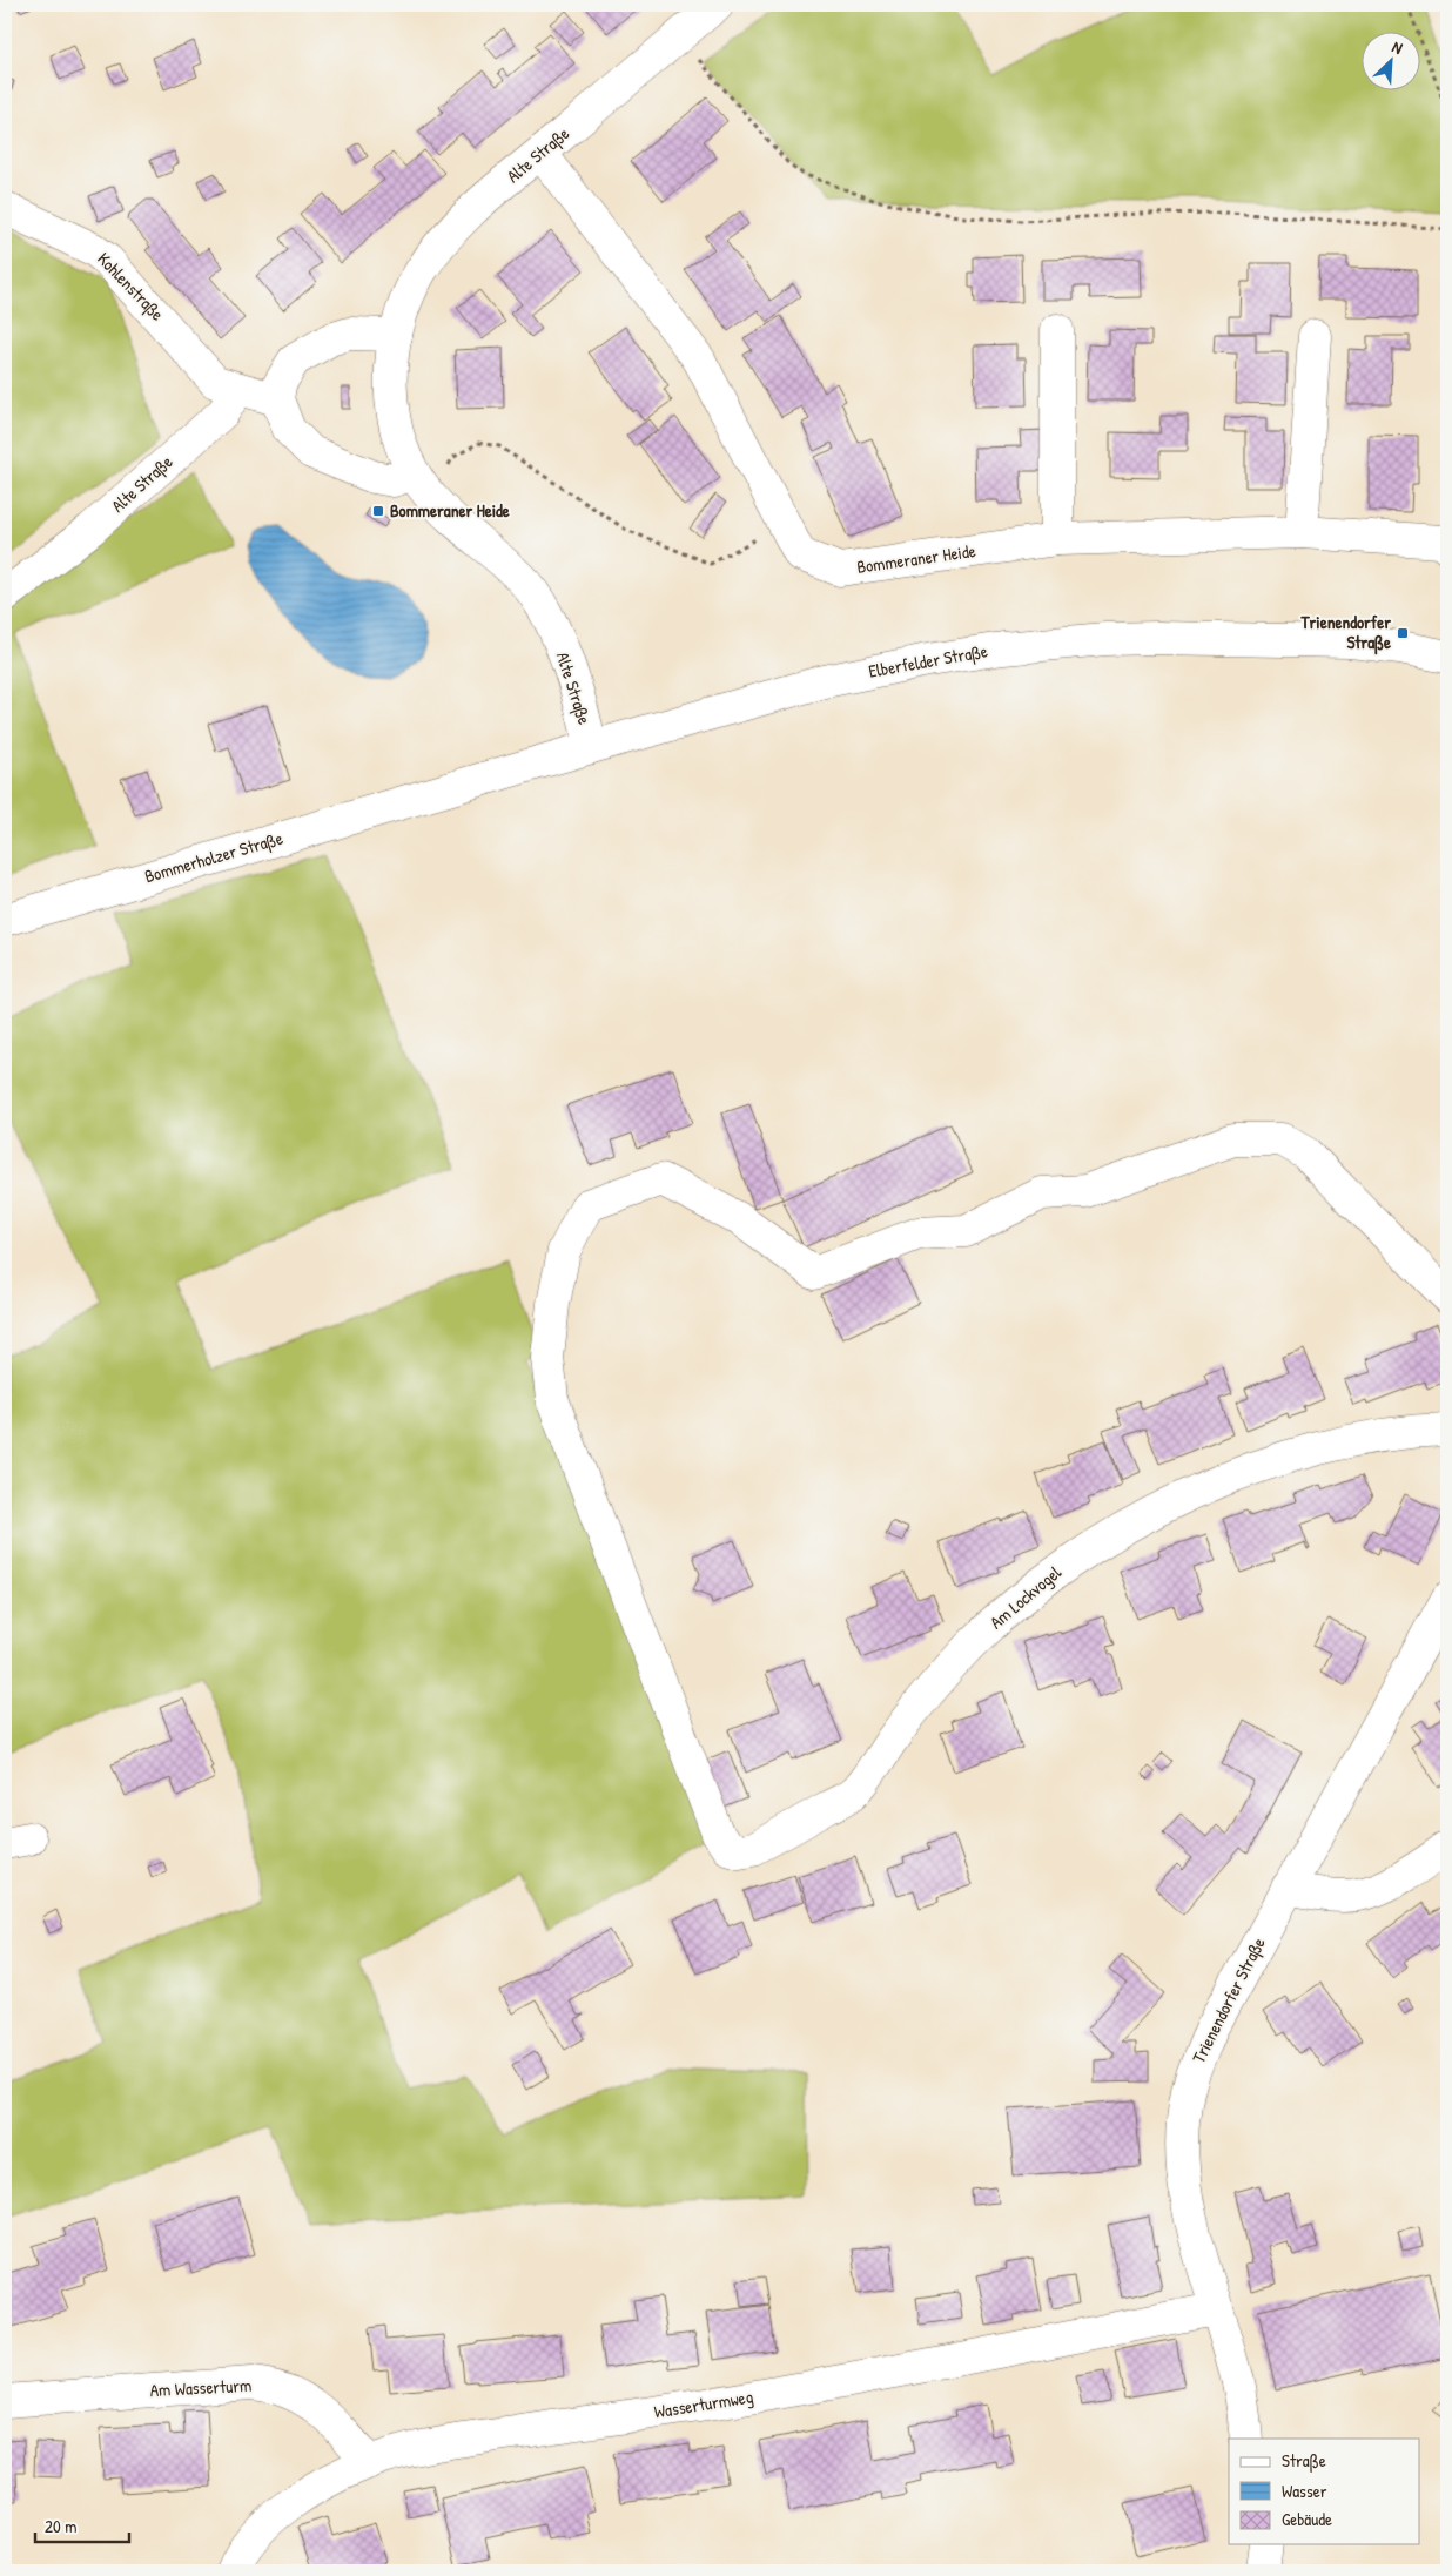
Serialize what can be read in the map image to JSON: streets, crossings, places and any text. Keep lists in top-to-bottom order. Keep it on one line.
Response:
{"streets":{"street":["Alte Straße","Kohlenstraße","Bommeraner Heide","Elberfelder Straße","Bommerholzer Straße","Am Lockvogel","Trienendorfer Straße","Am Wasserturm","Wasserturmweg"]},"crossings":[["Alte Straße","Kohlenstraße"],["Alte Straße","Bommeraner Heide"],["Alte Straße","Elberfelder Straße"],["Elberfelder Straße","Bommerholzer Straße"],["Trienendorfer Straße","Wasserturmweg"],["Am Wasserturm","Wasserturmweg"]],"places":{"transit":["Bommeraner Heide","Trienendorfer Straße"]},"legend":["Straße","Wasser","Gebäude"],"scale_bar":"20 m","north":"top right"}
